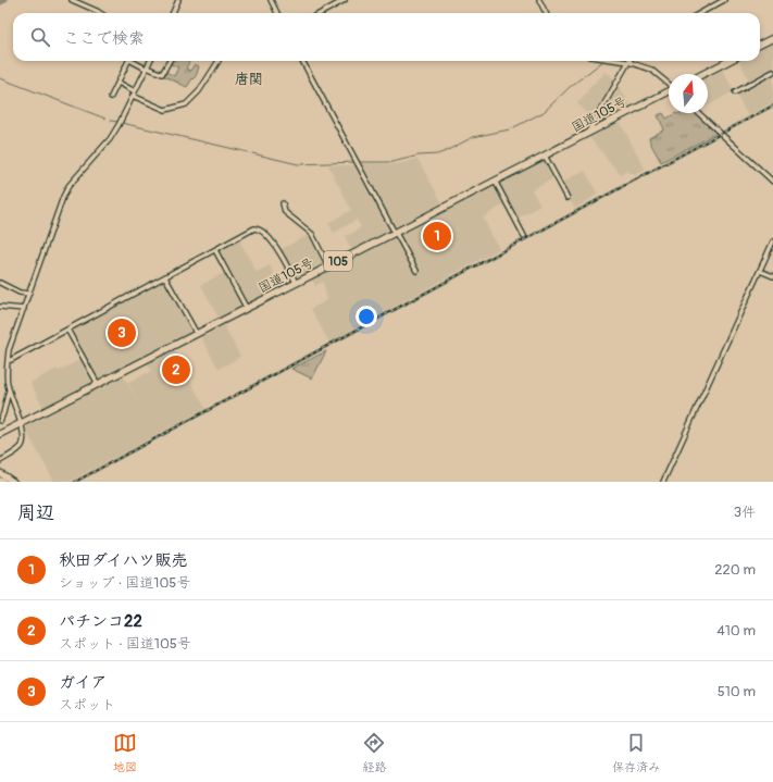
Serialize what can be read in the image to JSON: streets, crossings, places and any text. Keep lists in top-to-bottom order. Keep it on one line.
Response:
{"streets":{"highway":["国道105号","105"]},"districts":["唐関"],"north":"top","page":{"search":"ここで検索","pins":["1","3","2"],"heading":["周辺","3件"],"list":[{"mark":"1","name":"秋田ダイハツ販売","note":"ショップ · 国道105号","value":"220 m"},{"mark":"2","name":"パチンコ22","note":"スポット · 国道105号","value":"410 m"},{"mark":"3","name":"ガイア","note":"スポット","value":"510 m"}],"nav":["地図","経路","保存済み"]}}
